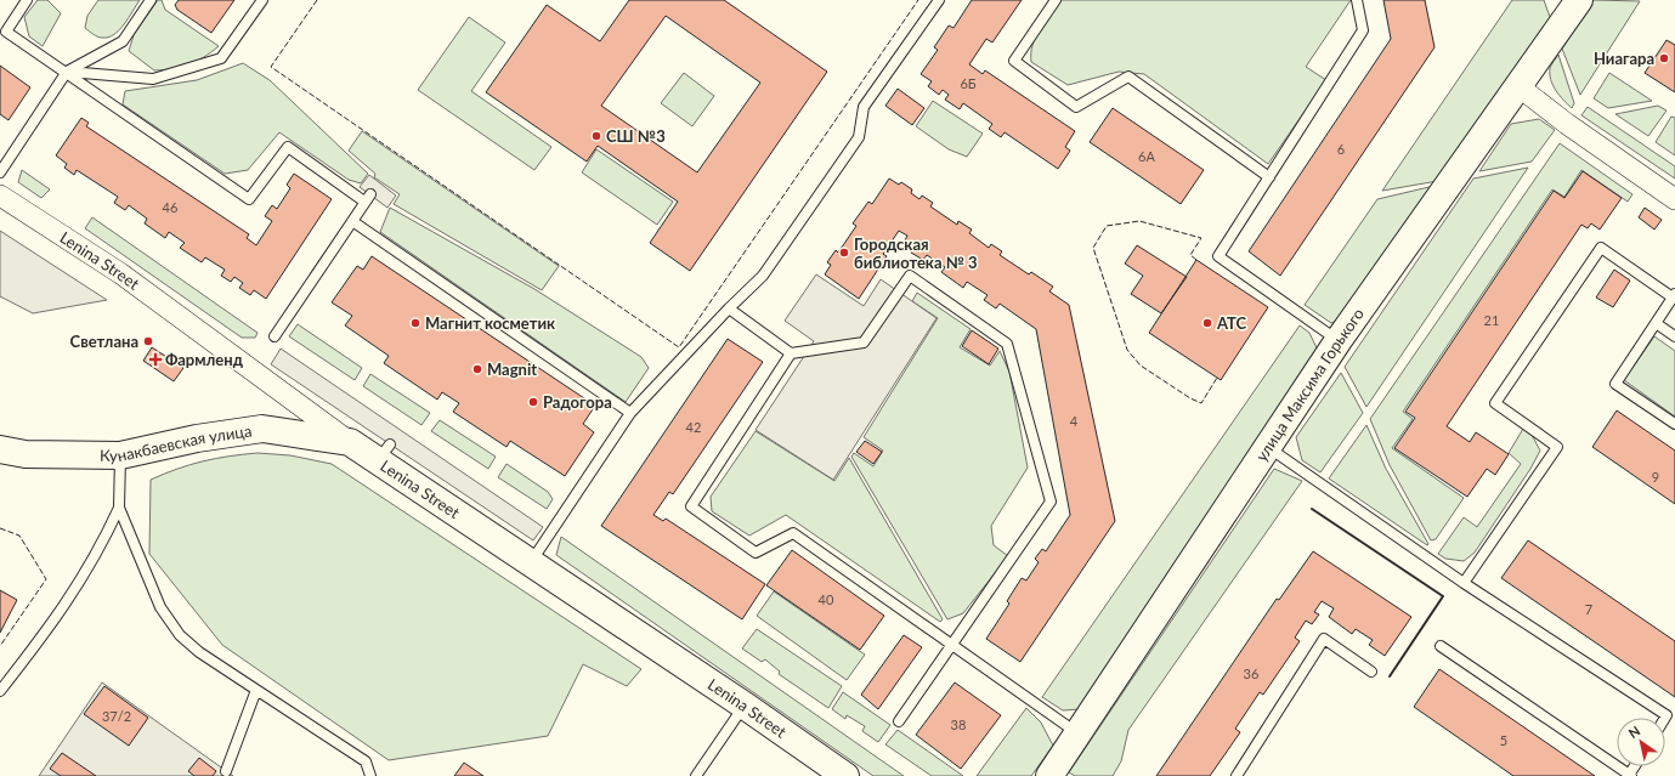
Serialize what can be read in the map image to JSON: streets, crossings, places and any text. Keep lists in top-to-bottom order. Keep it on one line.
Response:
{"streets":{"main road":["Lenina Street","улица Максима Горького","Кунакбаевская улица"]},"crossings":[["Lenina Street","Кунакбаевская улица"]],"places":{"other":["Ниагара","СШ №3","Городская библиотека № 3","Магнит косметик","АТС","Светлана","Magnit","Радогора"],"health":["Фармленд"]},"house_numbers":["6Б","6","6А","46","21","4","42","9","40","7","36","37/2","38","5"],"north":"top left"}
